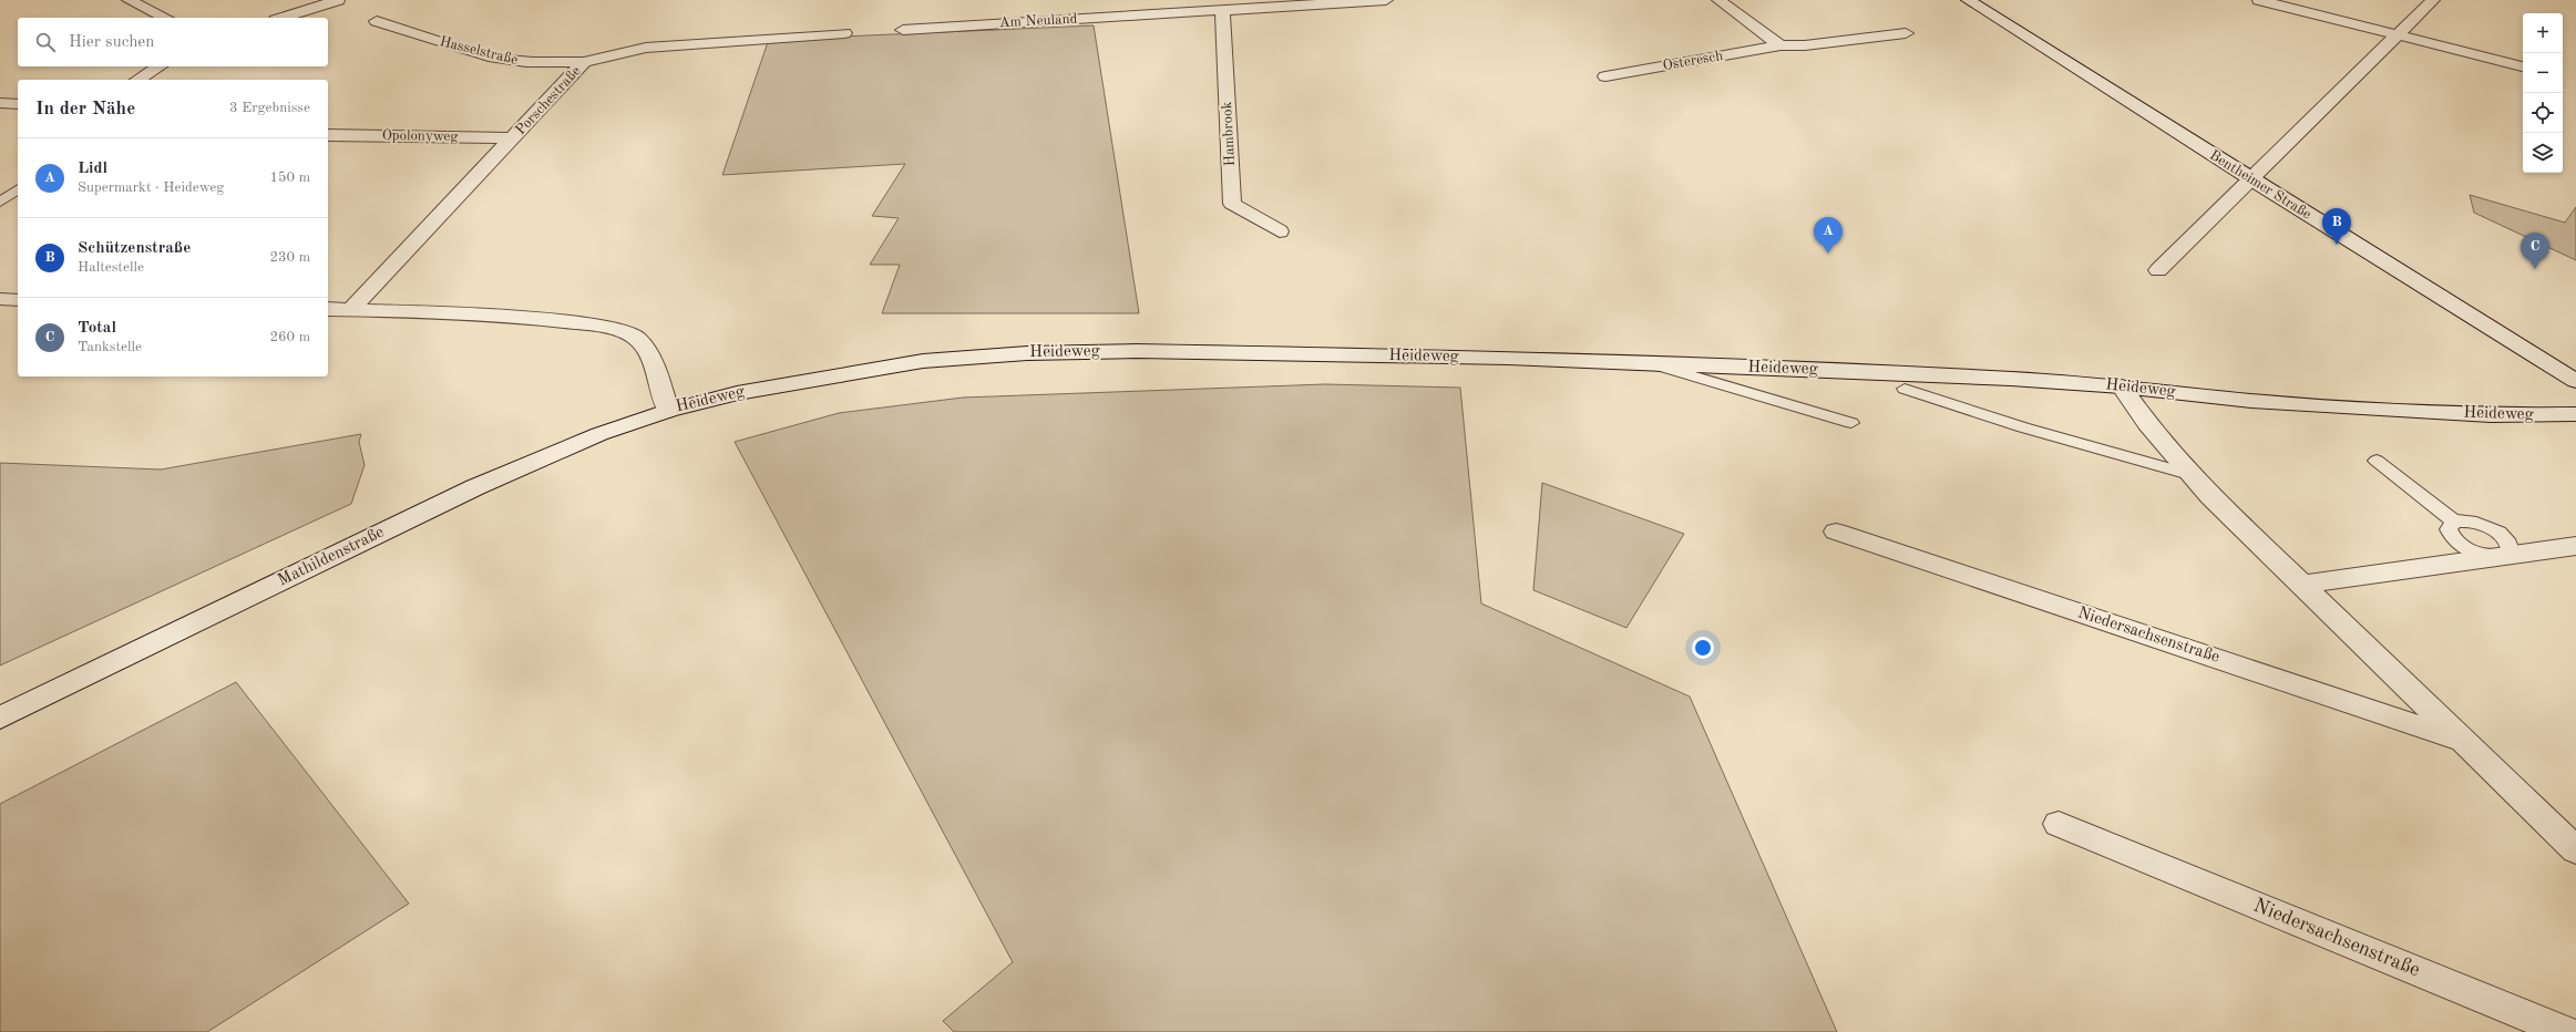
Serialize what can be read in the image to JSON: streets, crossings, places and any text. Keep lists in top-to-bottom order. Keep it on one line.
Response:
{"streets":{"street":["Am Neuland","Hasselstraße","Osteresch","Porschestraße","Hambrook","Opolonyweg","Bentheimer Straße","Heideweg","Mathildenstraße","Niedersachsenstraße"]},"crossings":[["Am Neuland","Hambrook"],["Hasselstraße","Porschestraße"],["Porschestraße","Opolonyweg"],["Porschestraße","Heideweg"],["Heideweg","Mathildenstraße"],["Heideweg","Niedersachsenstraße"]],"page":{"map_buttons":["+","−"],"search":"Hier suchen","heading":["In der Nähe","3 Ergebnisse"],"list":[{"mark":"A","name":"Lidl","note":"Supermarkt · Heideweg","value":"150 m"},{"mark":"B","name":"Schützenstraße","note":"Haltestelle","value":"230 m"},{"mark":"C","name":"Total","note":"Tankstelle","value":"260 m"}],"pins":["B","A","C"]}}
